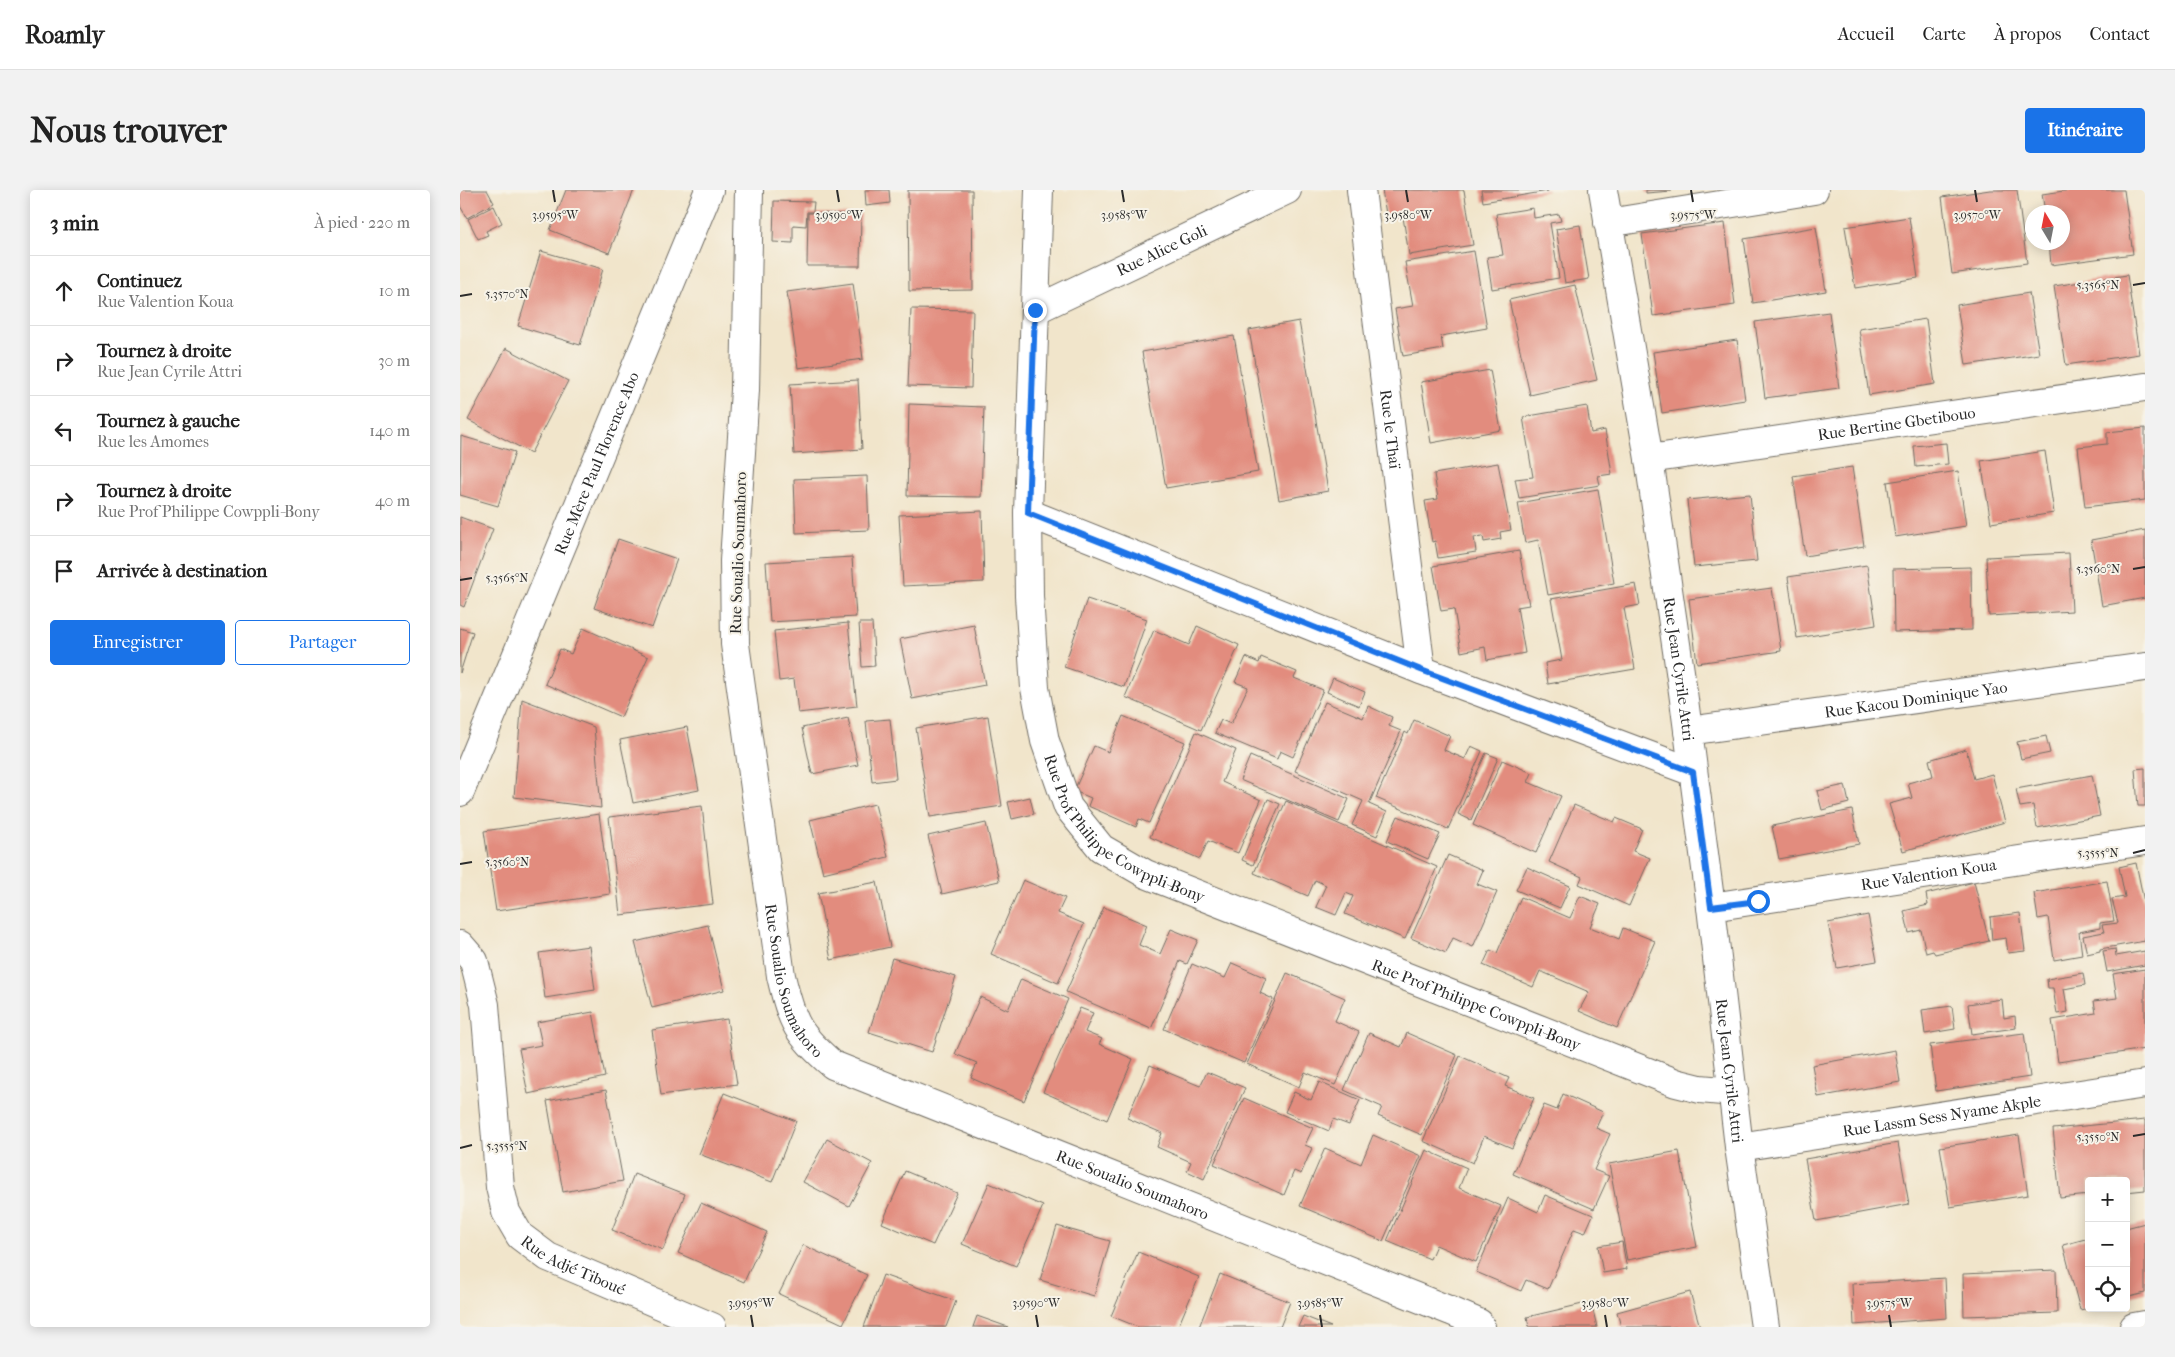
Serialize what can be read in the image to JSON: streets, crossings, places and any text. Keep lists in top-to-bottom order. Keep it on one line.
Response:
{"streets":{"street":["Rue Alice Goli","Rue Bertine Gbetibouo","Rue le Thaï","Rue Mère Paul Florence Abo","Rue Soualio Soumahoro","Rue Jean Cyrile Attri","Rue Kacou Dominique Yao","Rue Prof Philippe Cowppli-Bony","Rue Valention Koua","Rue Lassm Sess Nyame Akple","Rue Adjé Tiboué"]},"crossings":[["Rue Alice Goli","Rue Prof Philippe Cowppli-Bony"],["Rue Bertine Gbetibouo","Rue Jean Cyrile Attri"],["Rue Jean Cyrile Attri","Rue Kacou Dominique Yao"],["Rue Jean Cyrile Attri","Rue Prof Philippe Cowppli-Bony"],["Rue Jean Cyrile Attri","Rue Valention Koua"],["Rue Jean Cyrile Attri","Rue Lassm Sess Nyame Akple"]],"north":"top","page":{"header":"Roamly","nav":["Accueil","Carte","À propos","Contact"],"buttons":["Itinéraire",["Enregistrer","Partager"]],"title":"Nous trouver","heading":["3 min","À pied · 220 m"],"list":[["Continuez","Rue Valention Koua","10 m"],["Tournez à droite","Rue Jean Cyrile Attri","30 m"],["Tournez à gauche","Rue les Amomes","140 m"],["Tournez à droite","Rue Prof Philippe Cowppli-Bony","40 m"],"Arrivée à destination"],"map_buttons":["+","−"]},"coordinates":["3.9595°W","3.9590°W","3.9585°W","3.9580°W","3.9575°W","3.9570°W","5.3565°N","5.3570°N","5.3560°N","5.3555°N","5.3550°N"]}
